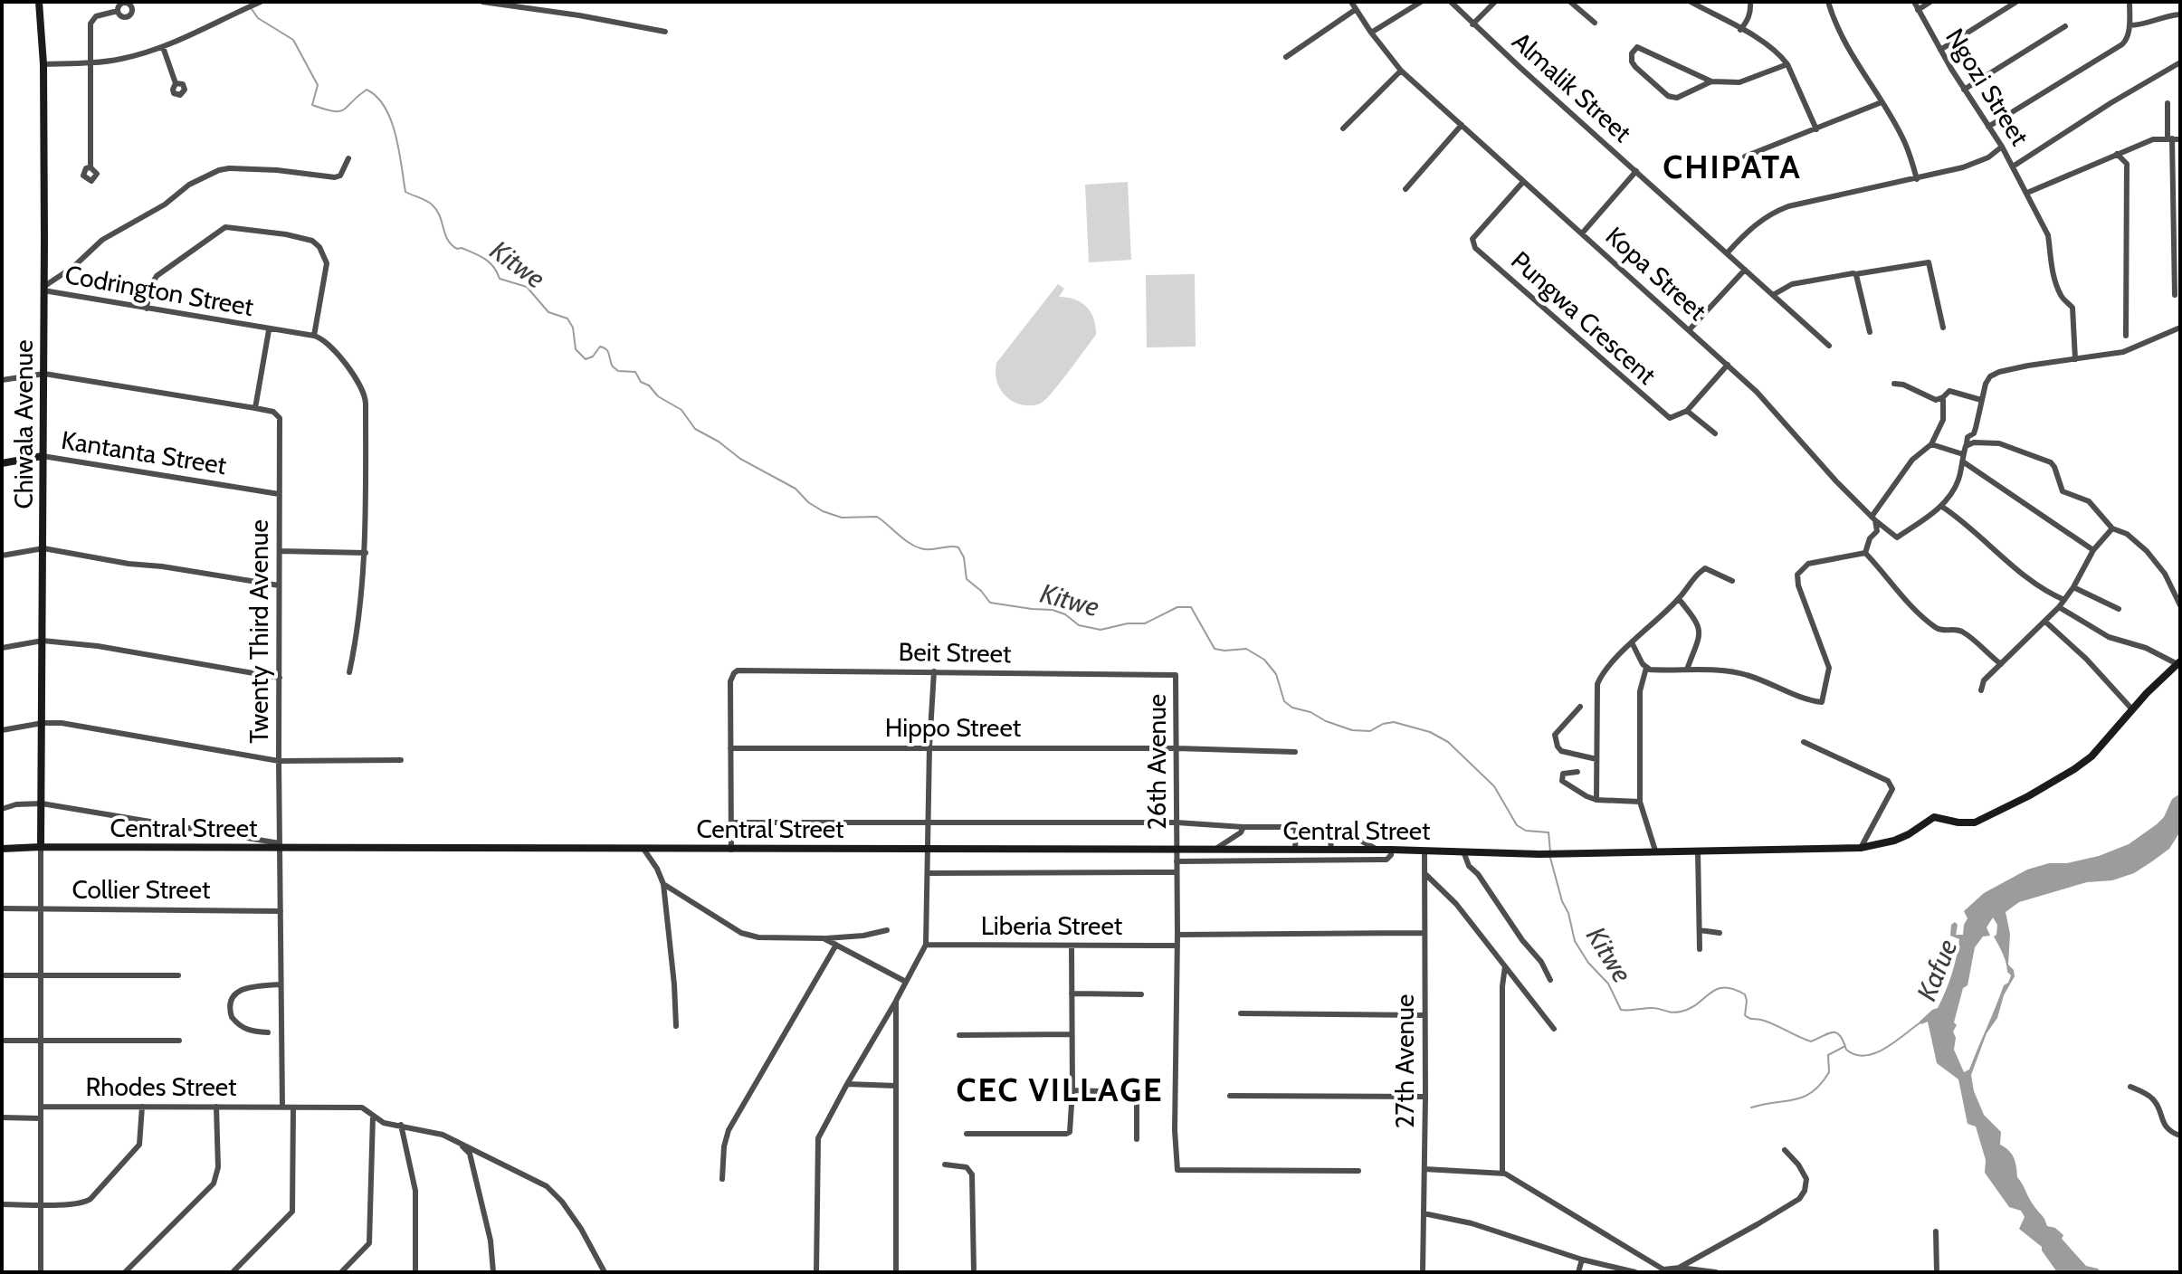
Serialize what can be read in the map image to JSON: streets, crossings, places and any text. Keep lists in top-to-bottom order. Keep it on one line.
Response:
{"streets":{"street":["Almalik Street","Ngozi Street","Kopa Street","Codrington Street","Pungwa Crescent","Chiwala Avenue","Kantanta Street","Twenty Third Avenue","Beit Street","Hippo Street","26th Avenue","Central Street","Collier Street","Liberia Street","27th Avenue","Rhodes Street"]},"crossings":[["Kopa Street","Pungwa Crescent"],["Codrington Street","Chiwala Avenue"],["Chiwala Avenue","Kantanta Street"],["Chiwala Avenue","Central Street"],["Kantanta Street","Twenty Third Avenue"],["Twenty Third Avenue","Central Street"],["Twenty Third Avenue","Collier Street"],["Twenty Third Avenue","Rhodes Street"],["Beit Street","Hippo Street"],["Beit Street","26th Avenue"],["Hippo Street","26th Avenue"],["26th Avenue","Central Street"],["26th Avenue","Liberia Street"],["Central Street","27th Avenue"]],"districts":["CHIPATA","CEC VILLAGE"],"water":["Kitwe","Kafue"]}
